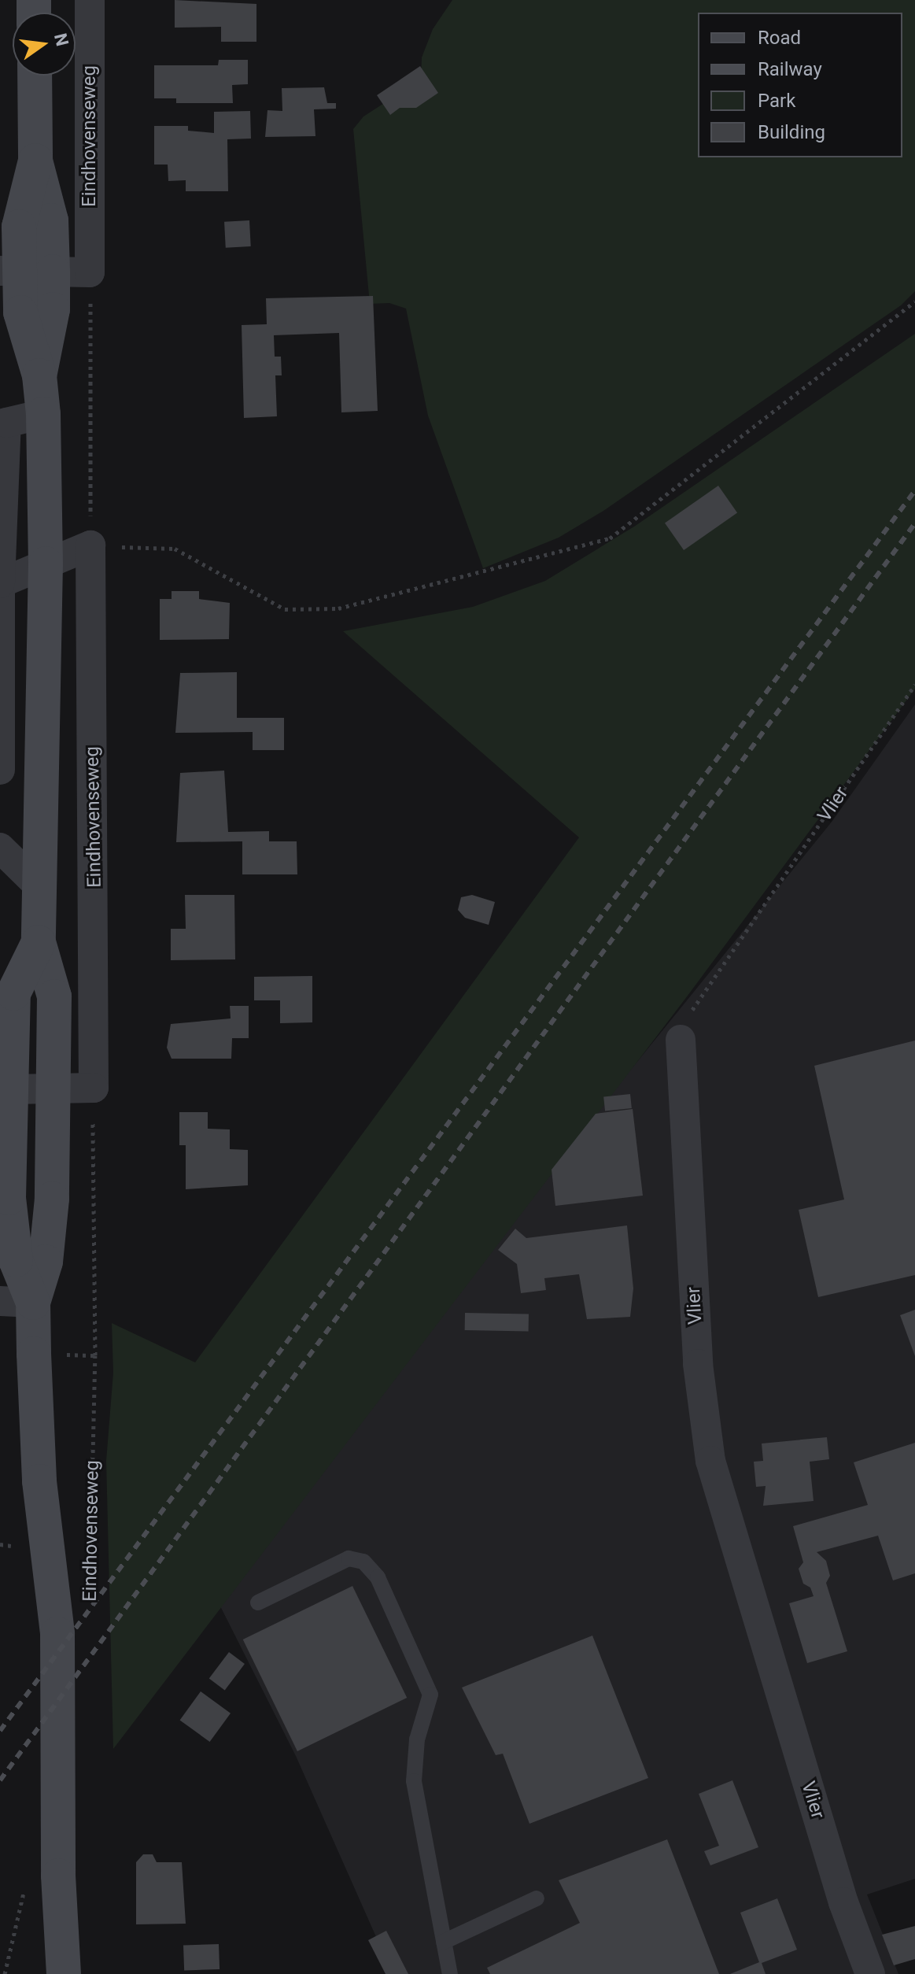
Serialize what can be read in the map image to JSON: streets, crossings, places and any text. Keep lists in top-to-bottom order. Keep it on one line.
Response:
{"streets":{"main road":["Eindhovenseweg"],"street":["Vlier"]},"legend":["Road","Railway","Park","Building"],"north":"right"}
